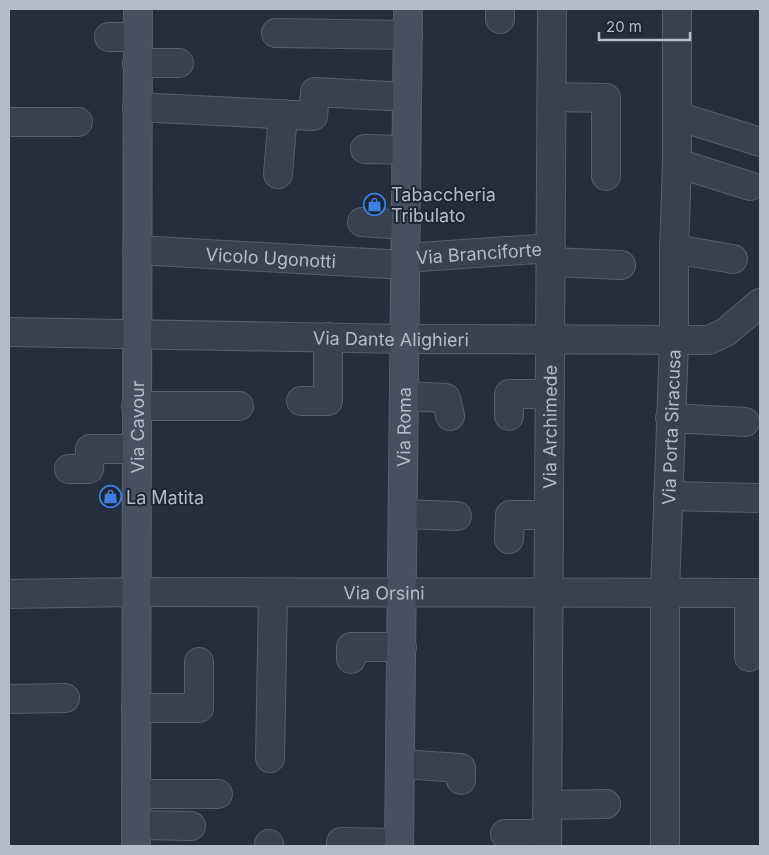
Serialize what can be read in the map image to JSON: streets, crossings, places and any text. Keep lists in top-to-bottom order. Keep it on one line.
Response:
{"streets":{"main road":["Via Cavour","Via Roma"],"street":["Via Branciforte","Vicolo Ugonotti","Via Dante Alighieri","Via Archimede","Via Porta Siracusa","Via Orsini"]},"crossings":[["Via Branciforte","Vicolo Ugonotti"],["Via Branciforte","Via Roma"],["Via Branciforte","Via Archimede"],["Vicolo Ugonotti","Via Cavour"],["Vicolo Ugonotti","Via Roma"],["Via Dante Alighieri","Via Cavour"],["Via Dante Alighieri","Via Roma"],["Via Dante Alighieri","Via Archimede"],["Via Dante Alighieri","Via Porta Siracusa"],["Via Cavour","Via Orsini"],["Via Roma","Via Orsini"],["Via Archimede","Via Orsini"],["Via Porta Siracusa","Via Orsini"]],"places":{"shop":["Tabaccheria Tribulato","La Matita"]},"scale_bar":"20 m"}
